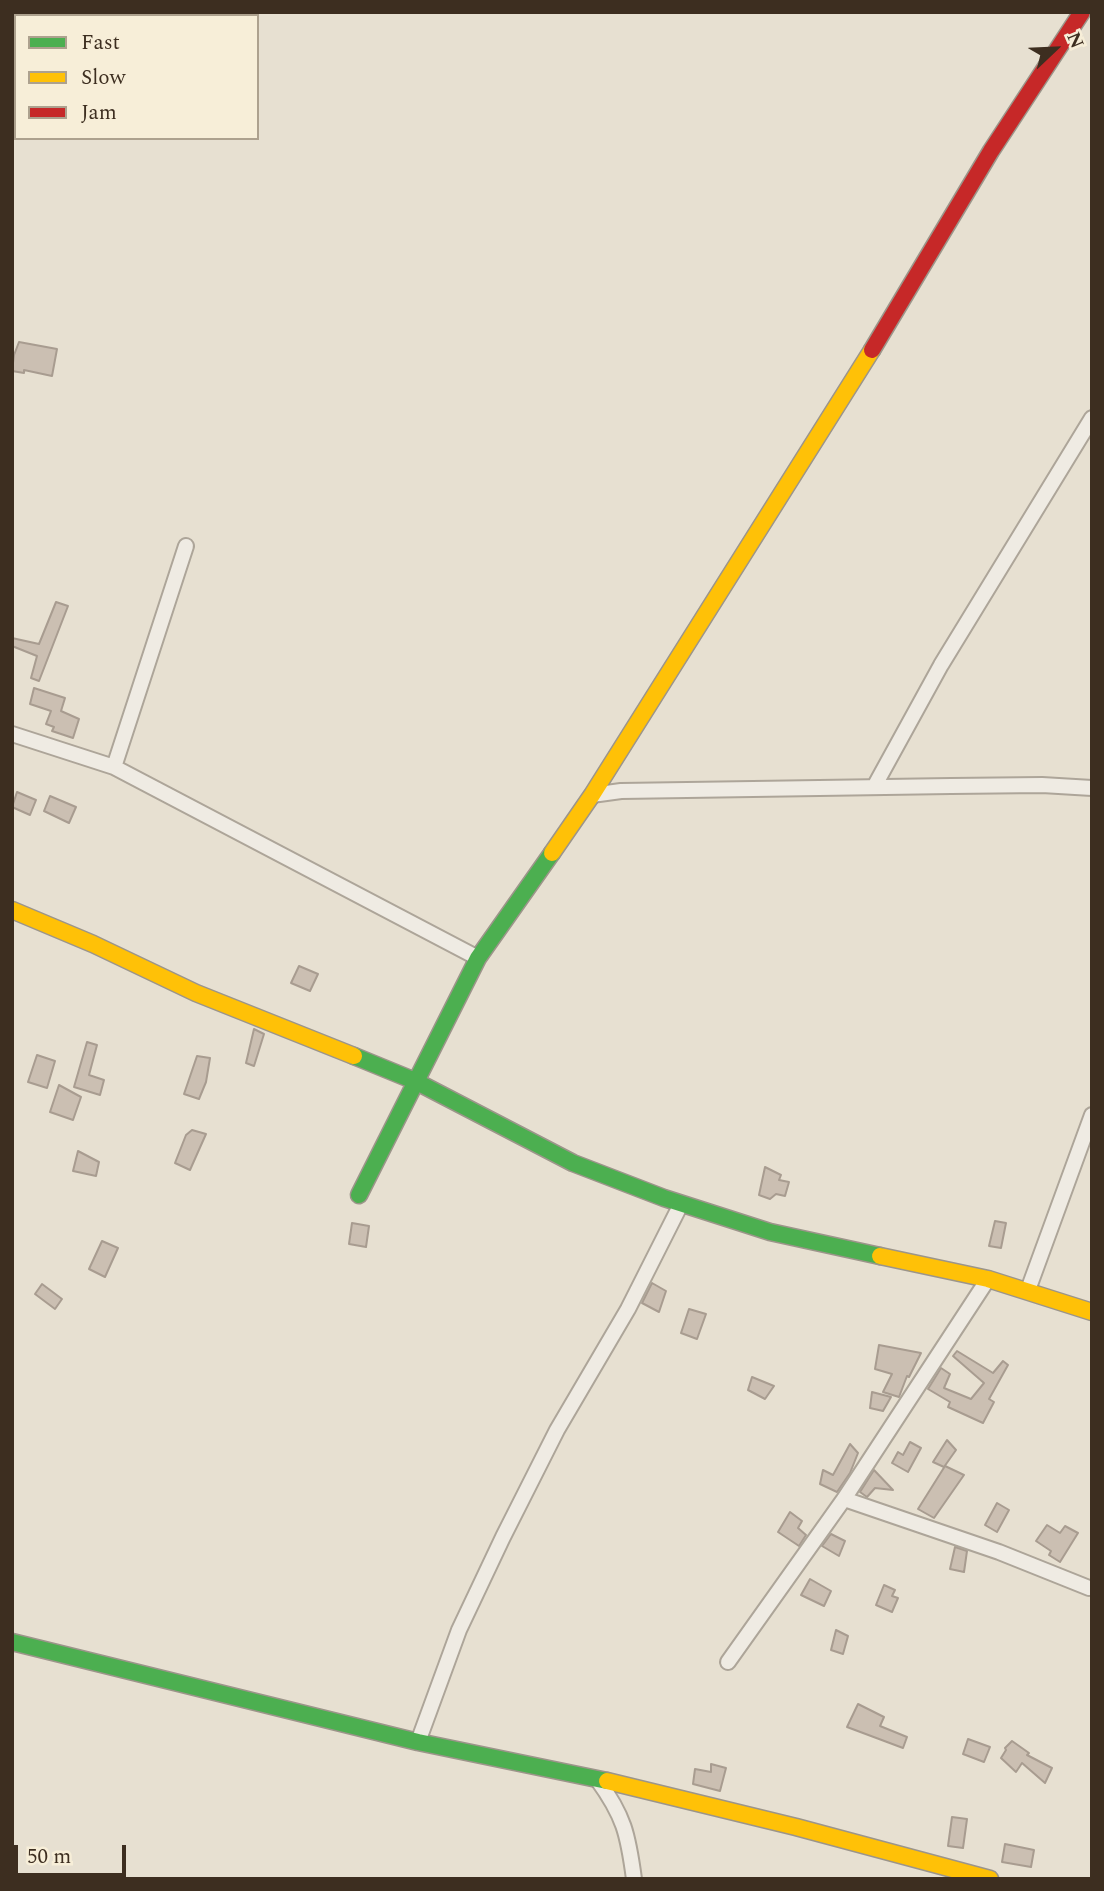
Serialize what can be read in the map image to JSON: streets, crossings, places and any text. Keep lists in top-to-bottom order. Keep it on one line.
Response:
{"legend":["Fast","Slow","Jam"],"scale_bar":"50 m","north":"top right"}
